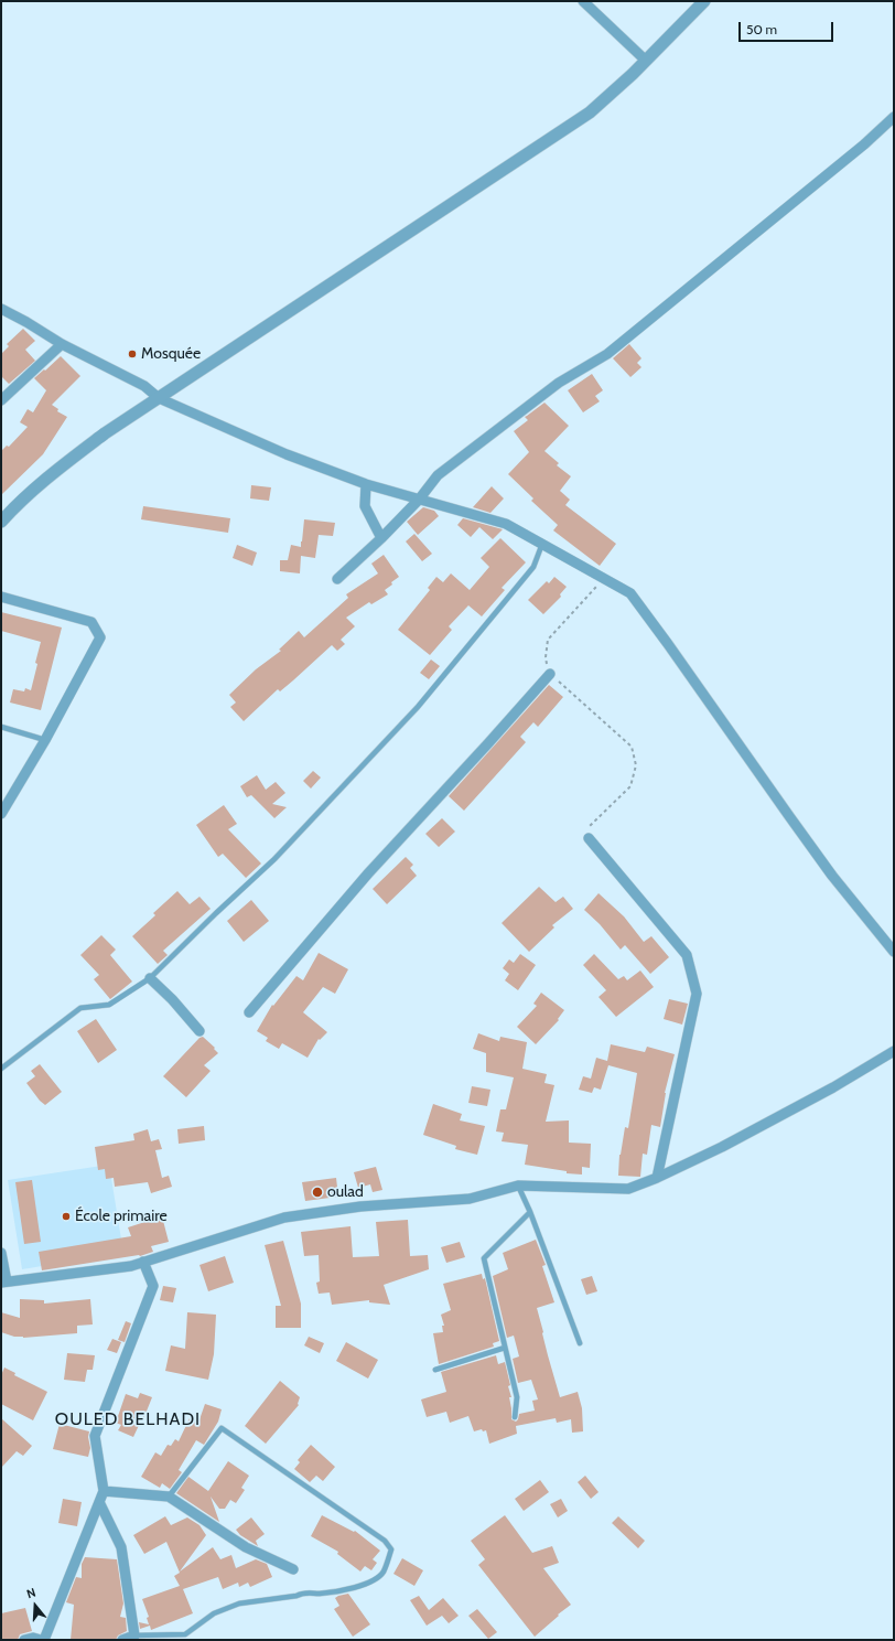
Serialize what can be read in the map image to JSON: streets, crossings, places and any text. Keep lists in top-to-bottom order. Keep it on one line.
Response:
{"districts":["OULED BELHADI"],"places":["Mosquée","oulad","École primaire"],"scale_bar":"50 m","north":"top"}
